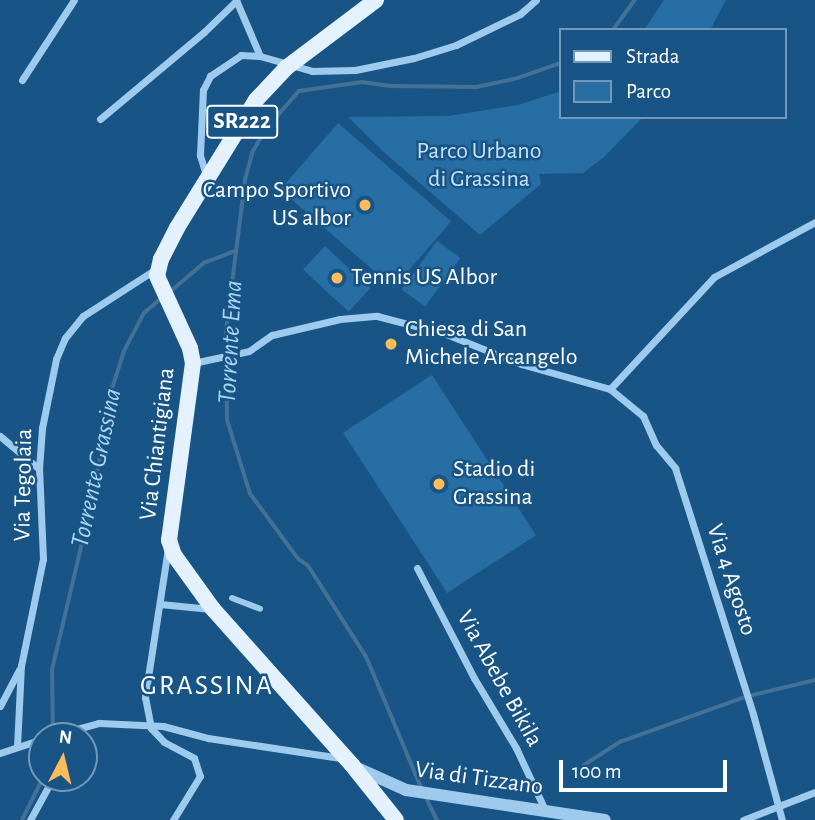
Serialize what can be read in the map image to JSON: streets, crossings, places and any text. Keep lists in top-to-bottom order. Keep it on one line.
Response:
{"streets":{"main road":["SR222","Via Chiantigiana"],"street":["Via Tegolaia","Via 4 Agosto","Via Abebe Bikila","Via di Tizzano"]},"crossings":[["SR222","Via Chiantigiana"],["SR222","Via Tegolaia"],["Via Chiantigiana","Via Tegolaia"],["Via Chiantigiana","Via di Tizzano"],["Via Abebe Bikila","Via di Tizzano"]],"districts":["GRASSINA"],"water":["Torrente Ema","Torrente Grassina"],"parks":["Parco Urbano di Grassina"],"places":["Campo Sportivo US albor","Tennis US Albor","Chiesa di San Michele Arcangelo","Stadio di Grassina"],"legend":["Strada","Parco"],"scale_bar":"100 m","north":"top"}
